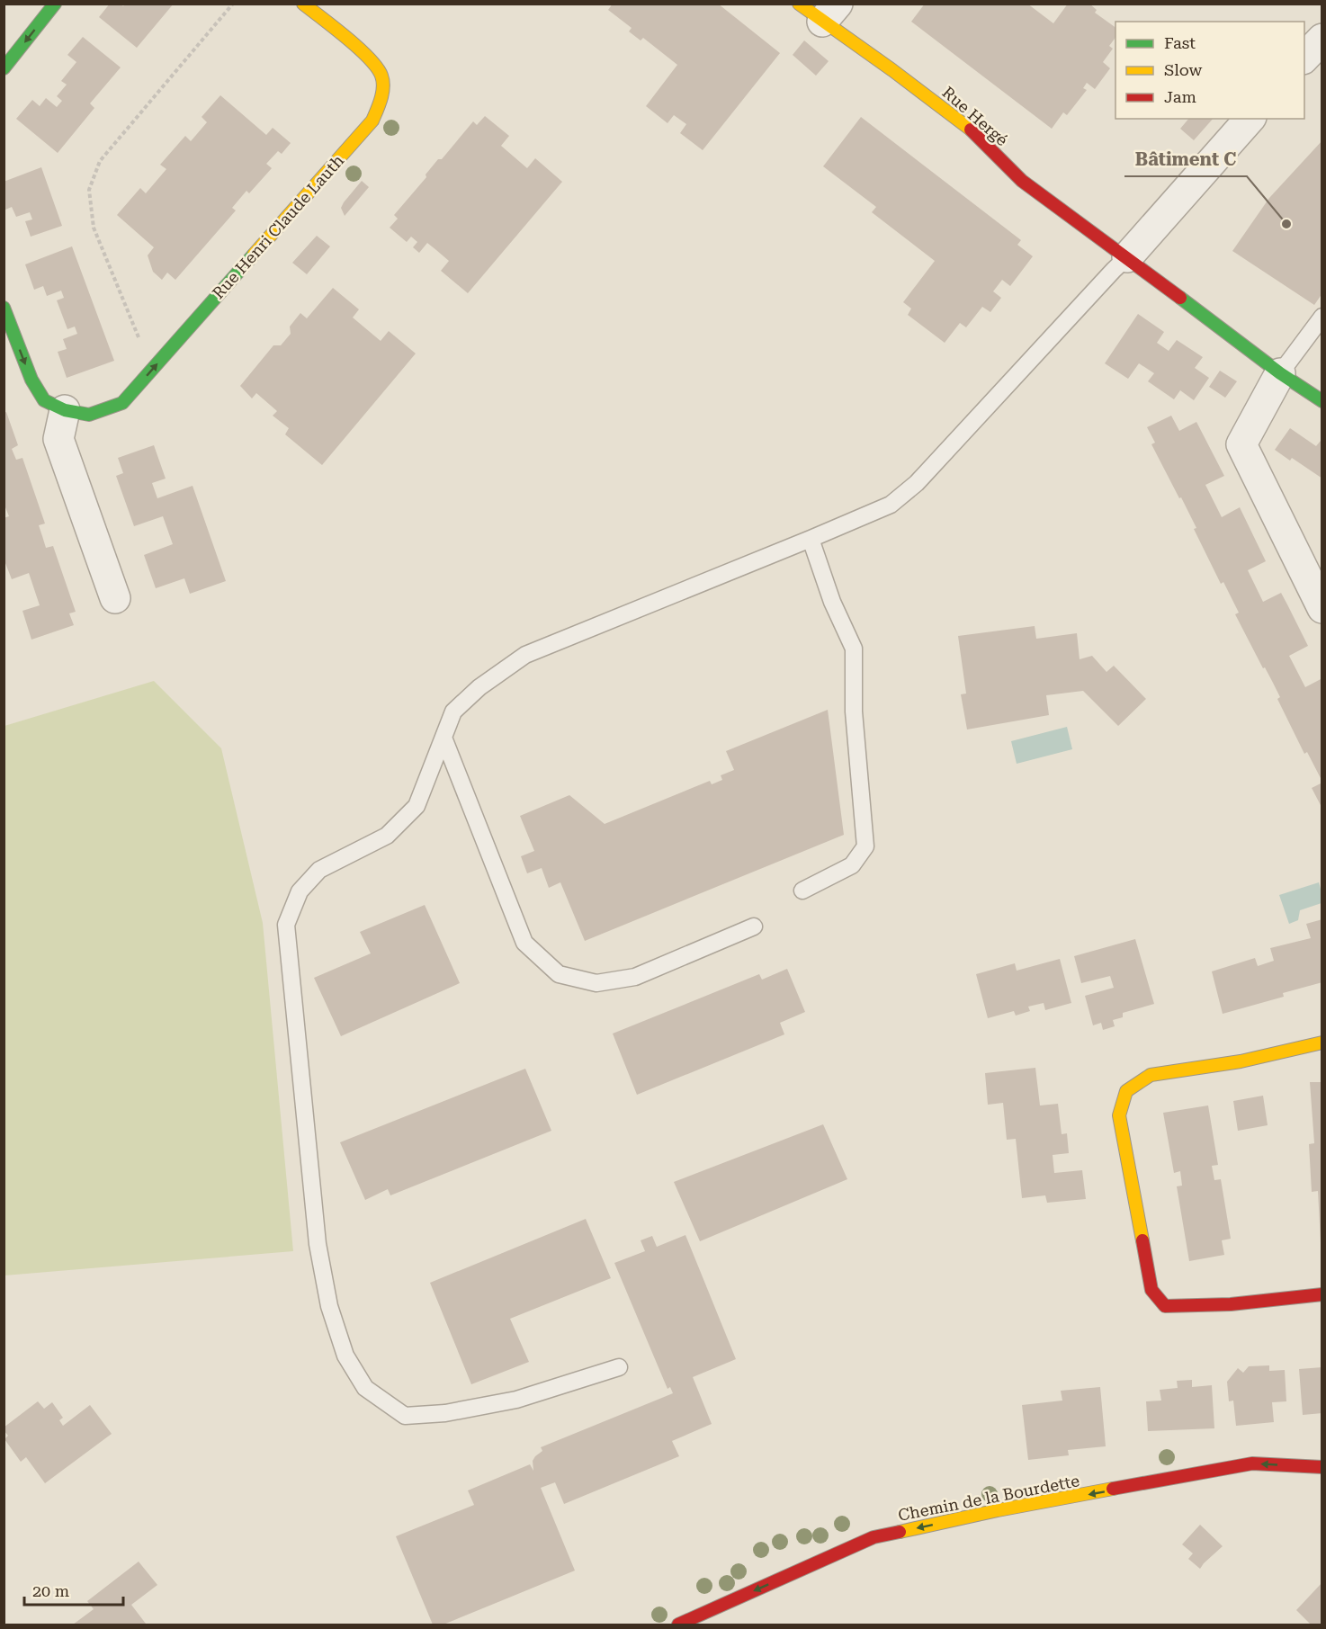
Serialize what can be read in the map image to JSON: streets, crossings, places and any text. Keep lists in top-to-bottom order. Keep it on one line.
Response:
{"streets":{"street":["Rue Hergé","Rue Henri Claude Lauth","Chemin de la Bourdette"]},"one_way":["Chemin de la Bourdette"],"places":["Bâtiment C"],"legend":["Fast","Slow","Jam"],"scale_bar":"20 m"}
